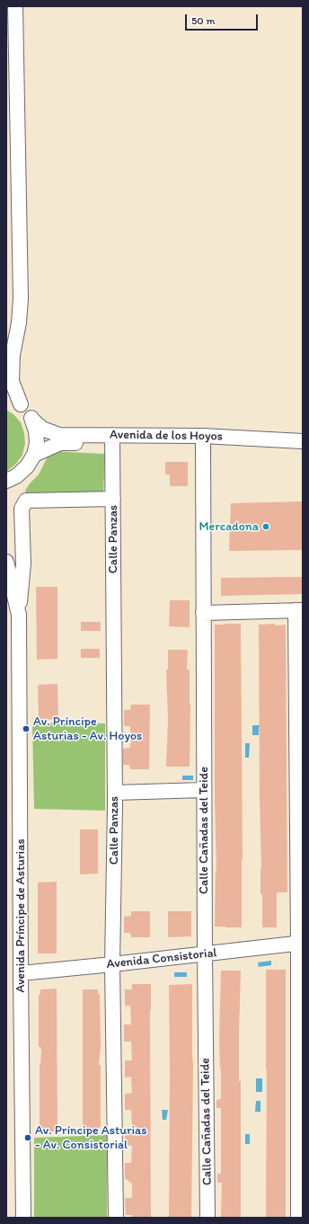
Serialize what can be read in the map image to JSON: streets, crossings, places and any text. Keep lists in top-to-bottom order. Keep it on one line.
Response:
{"streets":{"street":["Avenida de los Hoyos","Calle Panzas","Calle Cañadas del Teide","Avenida Príncipe de Asturias","Avenida Consistorial"]},"crossings":[["Avenida de los Hoyos","Calle Panzas"],["Avenida de los Hoyos","Calle Cañadas del Teide"],["Calle Panzas","Avenida Príncipe de Asturias"],["Calle Panzas","Avenida Consistorial"],["Calle Cañadas del Teide","Avenida Consistorial"],["Avenida Príncipe de Asturias","Avenida Consistorial"]],"places":["Mercadona","Av. Príncipe Asturias - Av. Hoyos","Av. Príncipe Asturias - Av. Consistorial"],"scale_bar":"50 m"}
